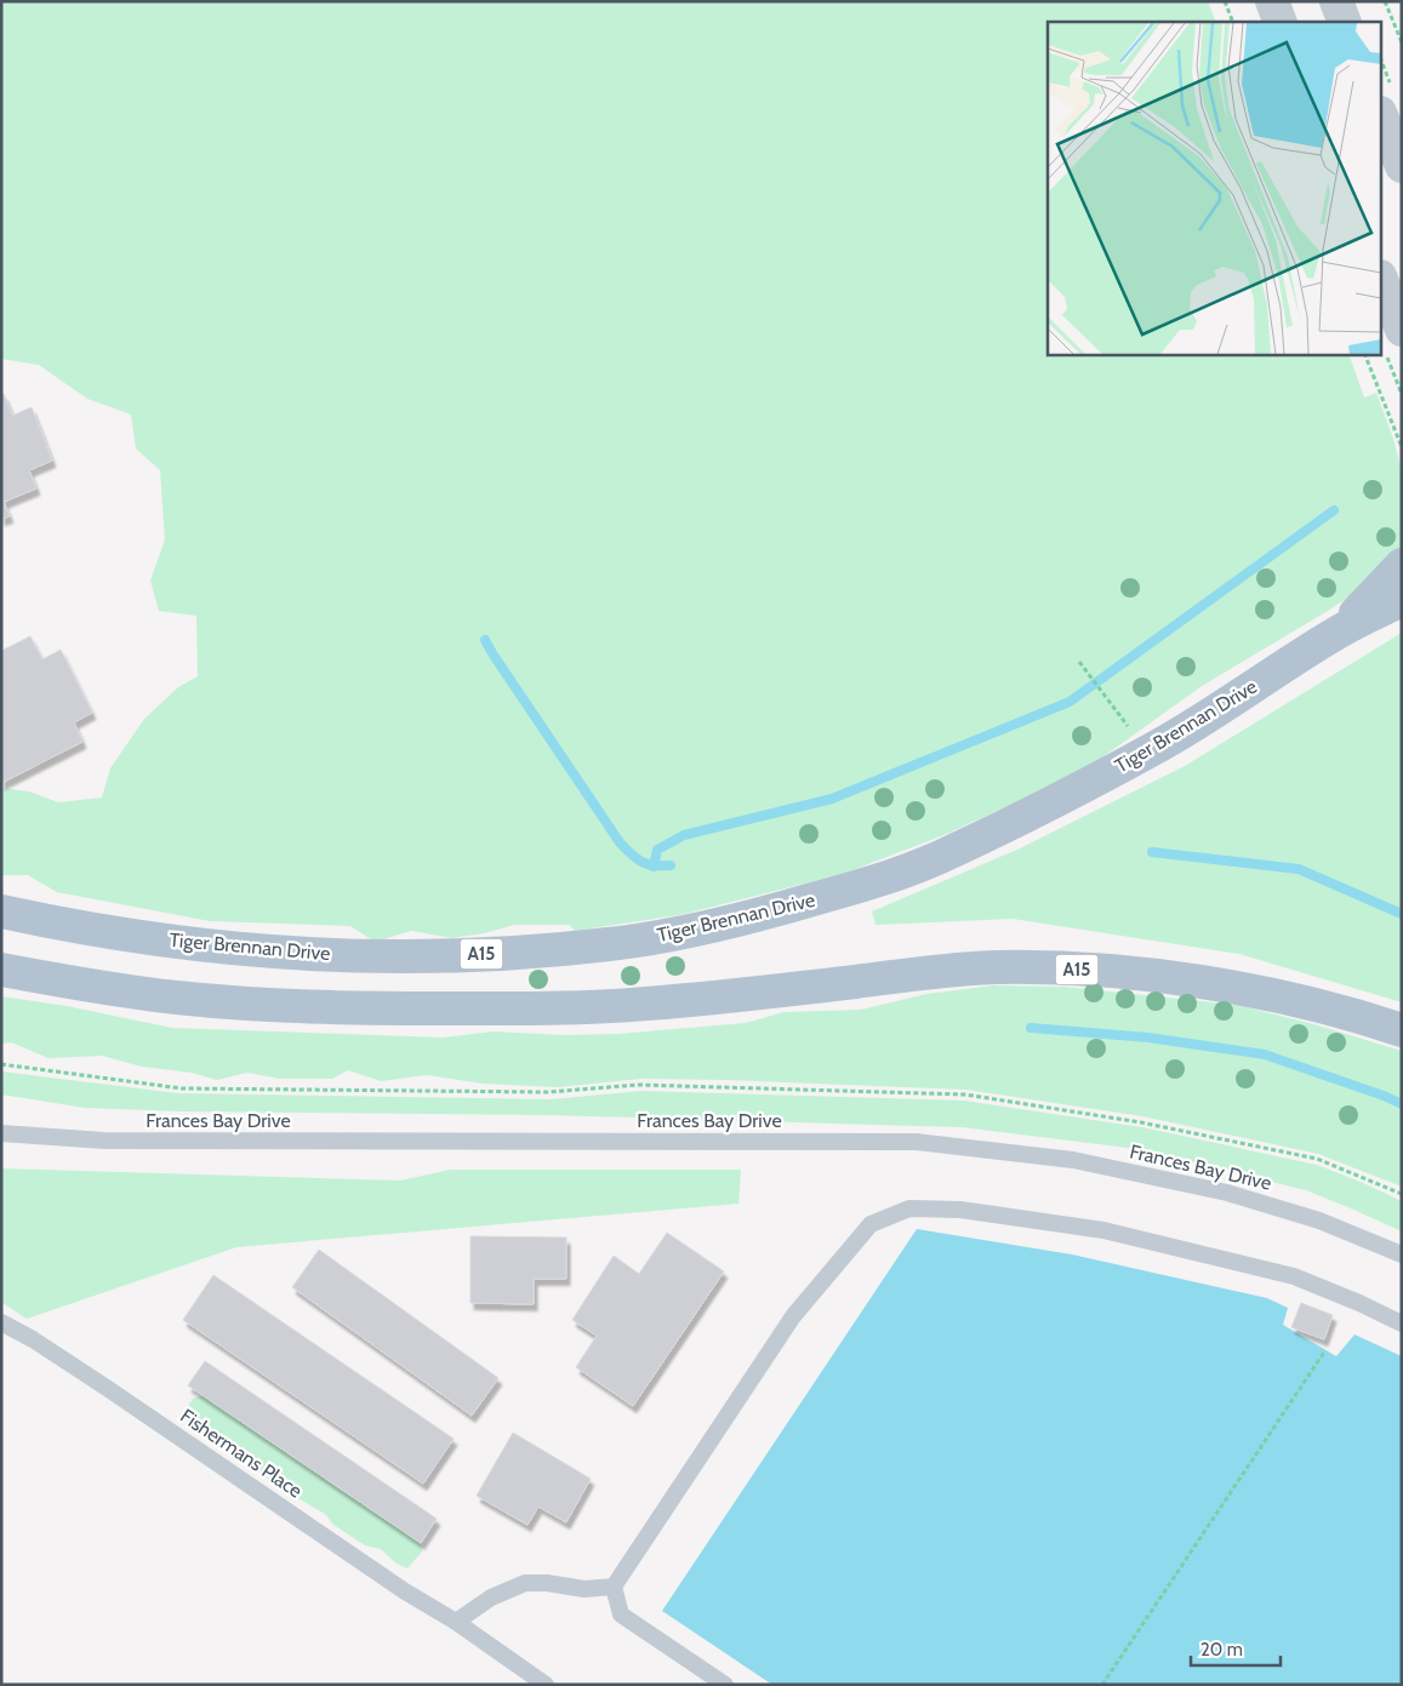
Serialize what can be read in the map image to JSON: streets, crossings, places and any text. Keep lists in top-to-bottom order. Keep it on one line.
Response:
{"streets":{"main road":["Tiger Brennan Drive","A15"],"lane":["Frances Bay Drive","Fishermans Place"]},"scale_bar":"20 m"}
